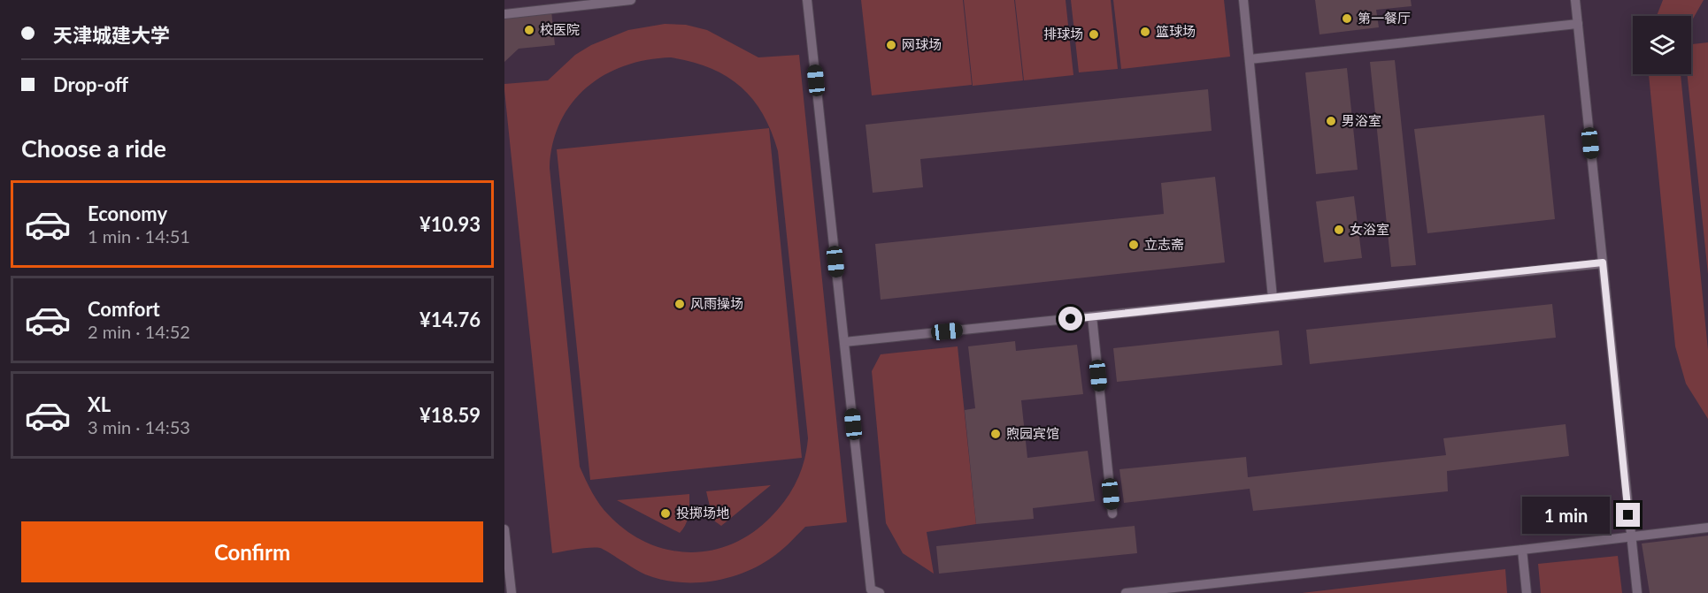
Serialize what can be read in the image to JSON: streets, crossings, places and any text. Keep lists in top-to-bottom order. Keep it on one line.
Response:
{"places":["第一餐厅","校医院","篮球场","排球场","网球场","男浴室","女浴室","立志斋","风雨操场","煦园宾馆","投掷场地"],"page":{"banner":["天津城建大学","Drop-off"],"heading":"Choose a ride","list":[{"name":"Economy","note":"1 min · 14:51","value":"¥10.93"},{"name":"Comfort","note":"2 min · 14:52","value":"¥14.76"},{"name":"XL","note":"3 min · 14:53","value":"¥18.59"}],"bubble":"1 min","buttons":"Confirm"}}
